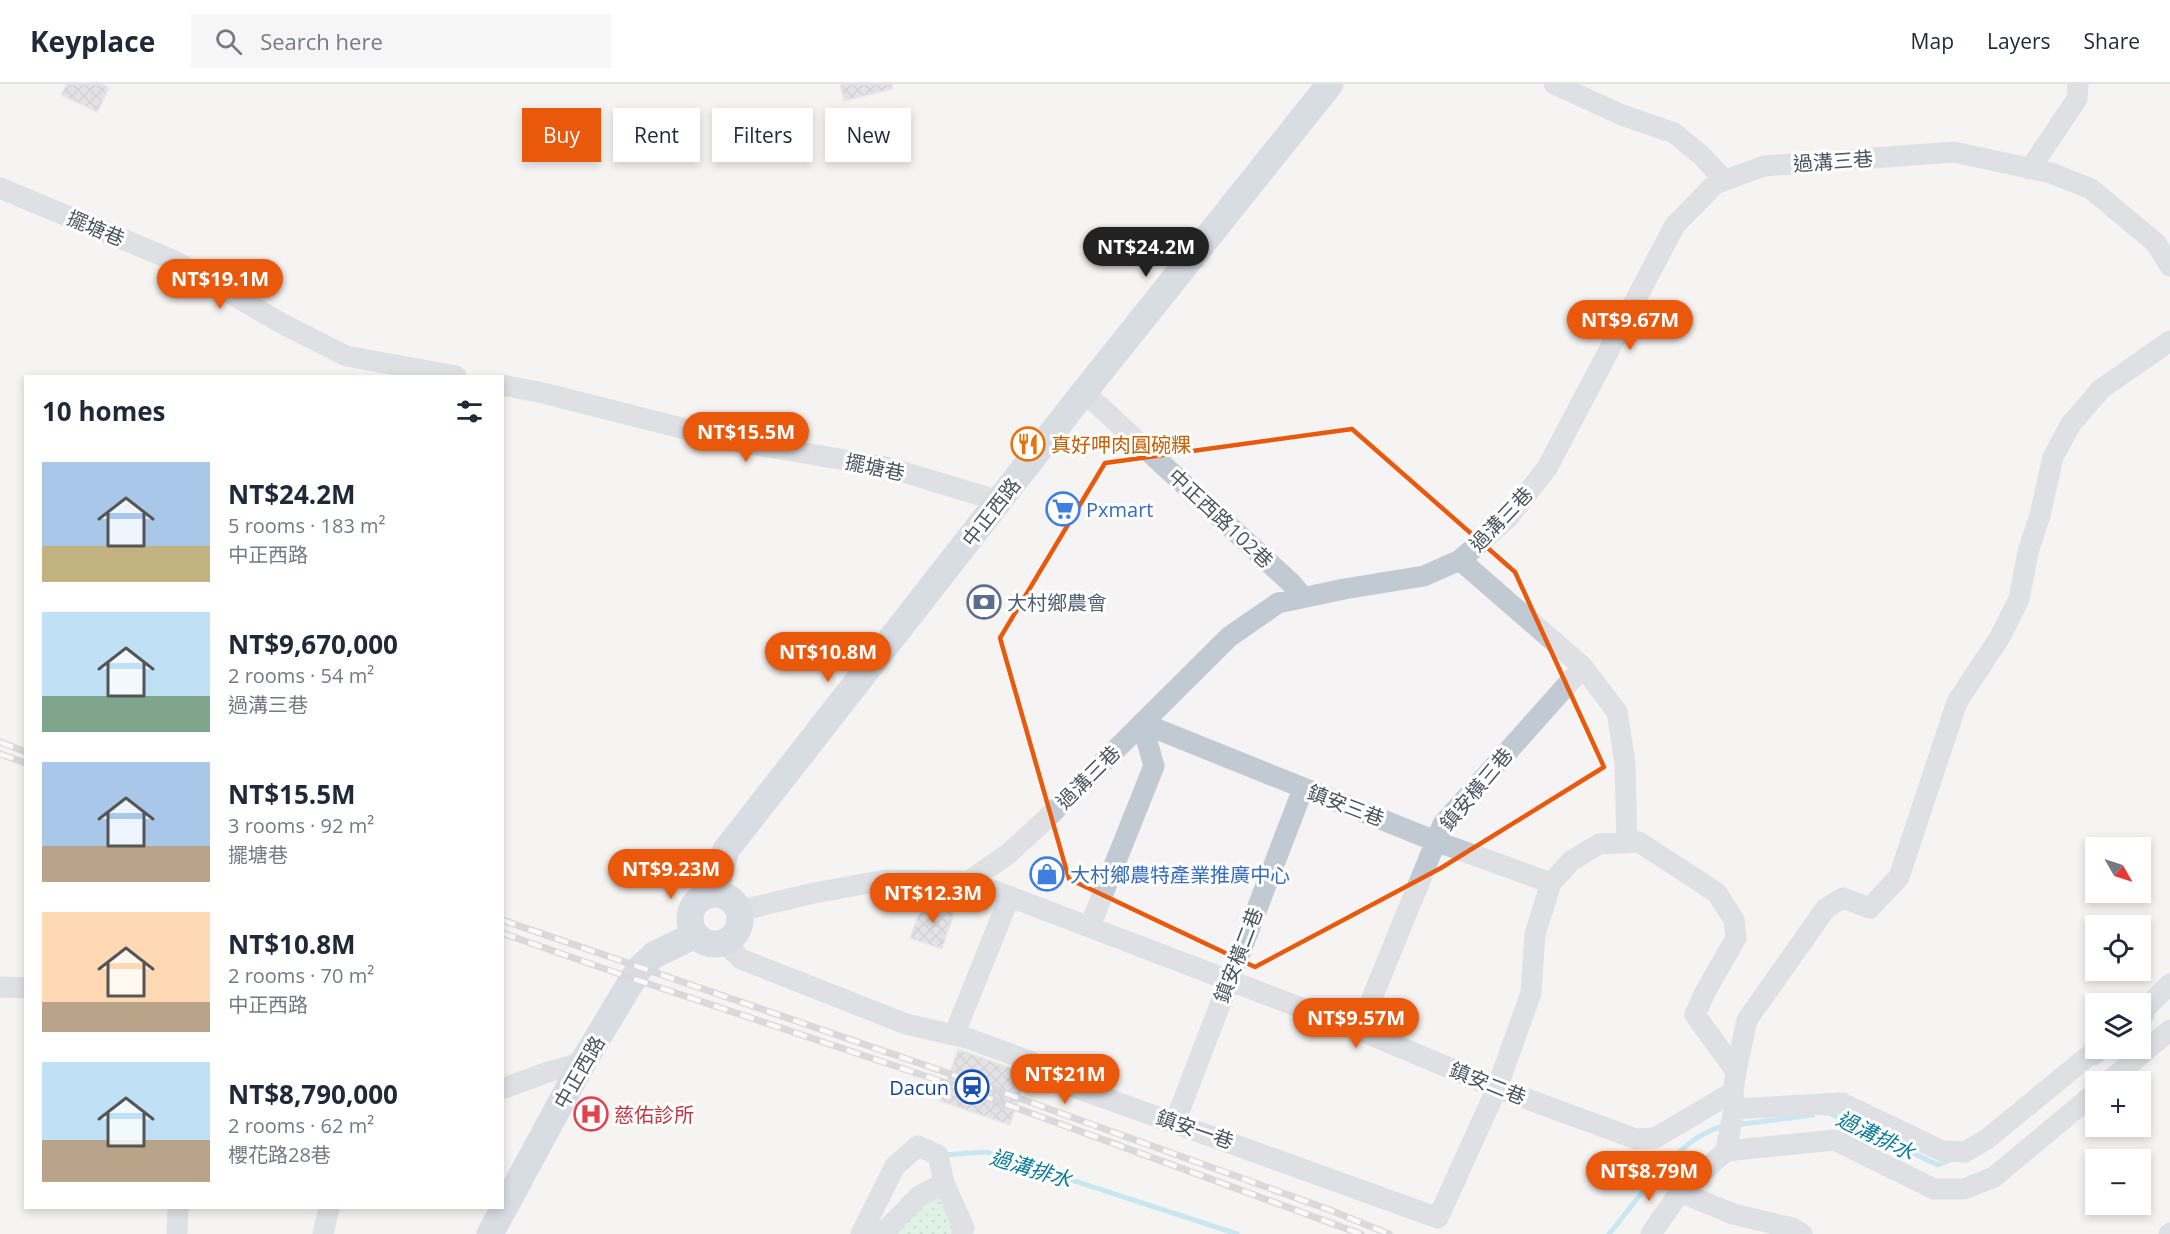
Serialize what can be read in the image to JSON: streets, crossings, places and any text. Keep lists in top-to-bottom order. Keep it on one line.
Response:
{"streets":{"main road":["中正西路"],"street":["過溝三巷","擺塘巷","中正西路102巷","鎮安橫三巷","鎮安三巷","鎮安橫二巷","鎮安二巷","鎮安一巷"]},"crossings":[["過溝三巷","中正西路102巷"],["過溝三巷","鎮安三巷"],["過溝三巷","鎮安二巷"],["擺塘巷","中正西路"],["中正西路","中正西路102巷"],["中正西路","鎮安一巷"],["鎮安橫三巷","鎮安三巷"],["鎮安橫三巷","鎮安二巷"],["鎮安三巷","鎮安橫二巷"],["鎮安橫二巷","鎮安二巷"],["鎮安橫二巷","鎮安一巷"],["鎮安二巷","鎮安一巷"]],"water":["過溝排水"],"places":{"restaurant":["真好呷肉圓碗粿"],"supermarket":["Pxmart"],"bank":["大村鄉農會"],"shop":["大村鄉農特產業推廣中心"],"station":["Dacun"],"hospital":["慈佑診所"]},"north":"bottom right","page":{"header":"Keyplace","search":"Search here","nav":["Map","Layers","Share"],"chip":["Buy","Rent","Filters","New"],"price":["NT$24.2M","NT$19.1M","NT$9.67M","NT$15.5M","NT$10.8M","NT$9.23M","NT$12.3M","NT$9.57M","NT$21M","NT$8.79M"],"heading":"10 homes","list":[{"name":"NT$24.2M","note":"5 rooms · 183 m² · 中正西路"},{"name":"NT$9,670,000","note":"2 rooms · 54 m² · 過溝三巷"},{"name":"NT$15.5M","note":"3 rooms · 92 m² · 擺塘巷"},{"name":"NT$10.8M","note":"2 rooms · 70 m² · 中正西路"},{"name":"NT$8,790,000","note":"2 rooms · 62 m² · 櫻花路28巷"}],"map_buttons":["+","−"]}}
